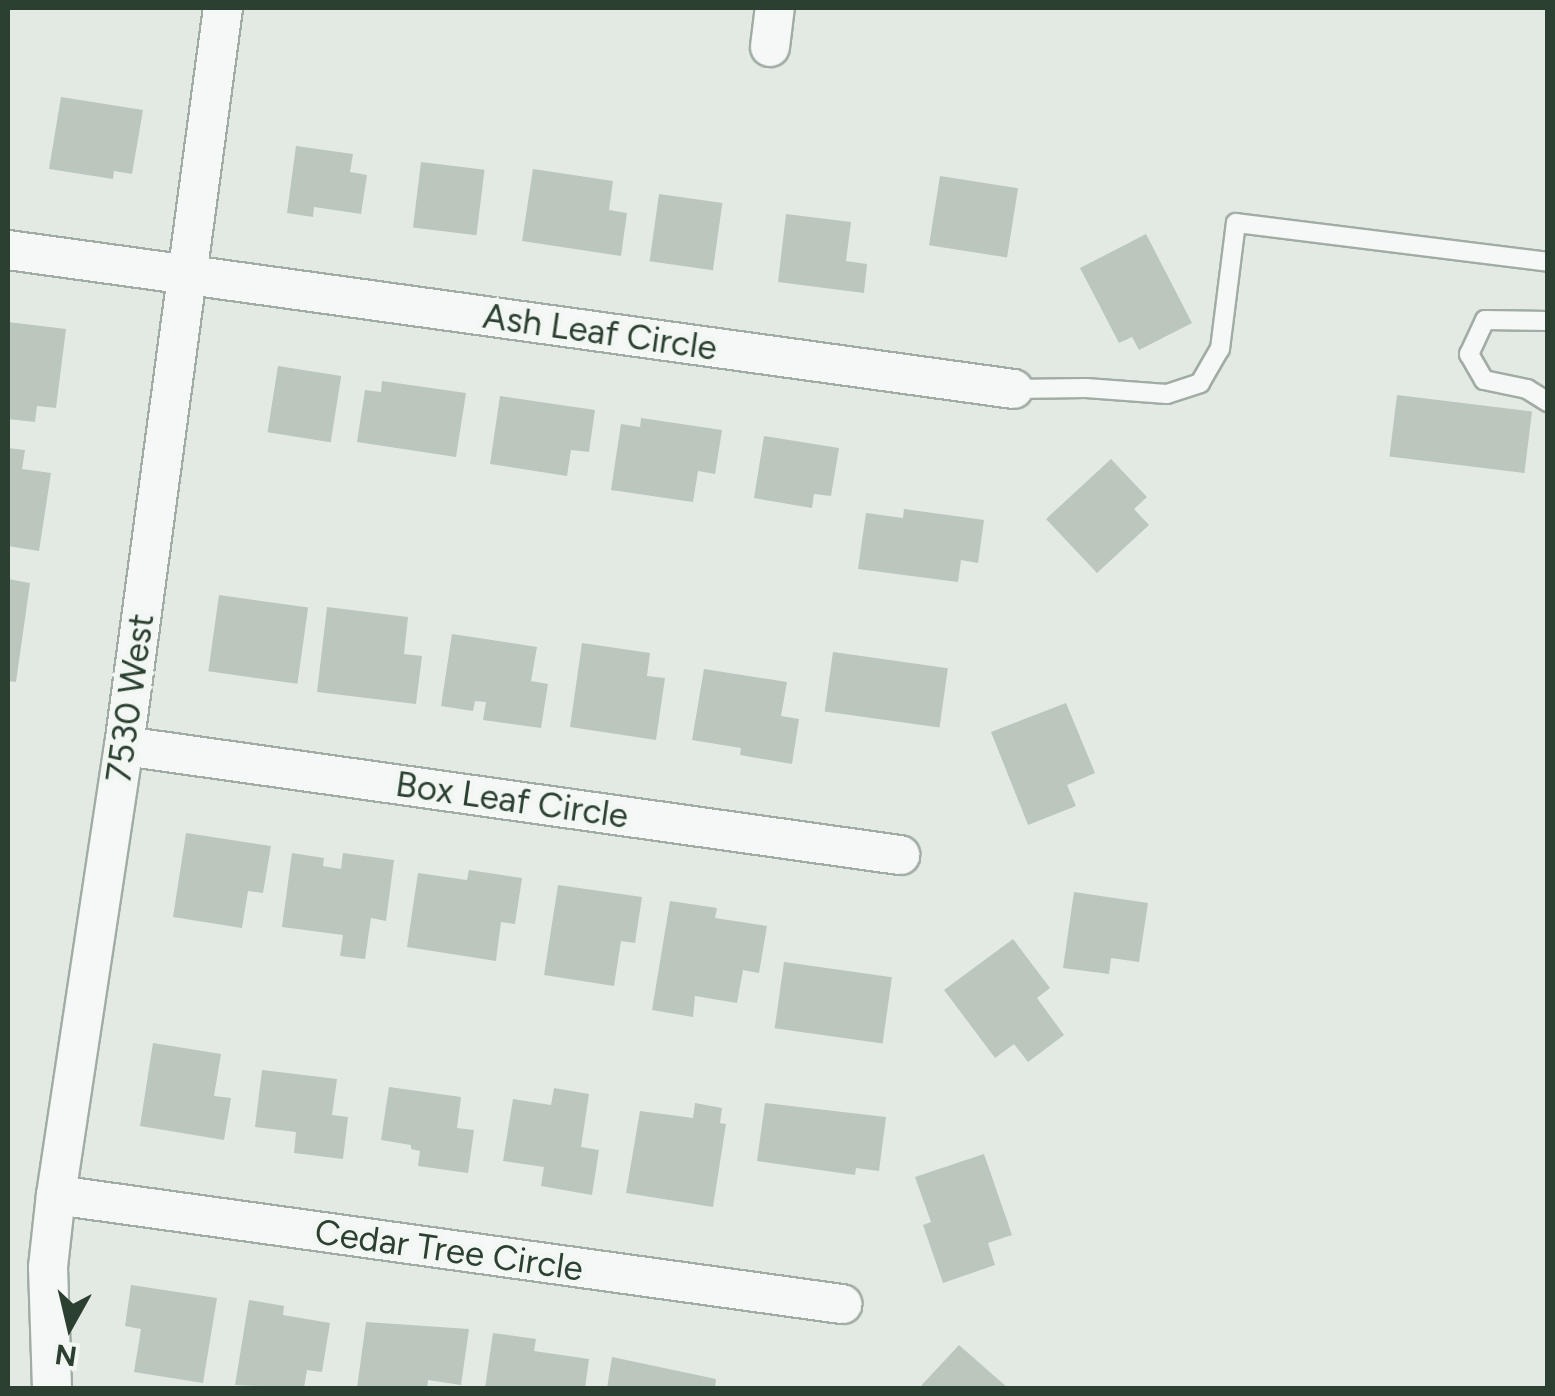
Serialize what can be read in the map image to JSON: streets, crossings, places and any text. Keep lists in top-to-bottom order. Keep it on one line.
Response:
{"streets":{"street":["Ash Leaf Circle","7530 West","Box Leaf Circle","Cedar Tree Circle"]},"crossings":[["Ash Leaf Circle","7530 West"],["7530 West","Box Leaf Circle"],["7530 West","Cedar Tree Circle"]],"north":"bottom"}
